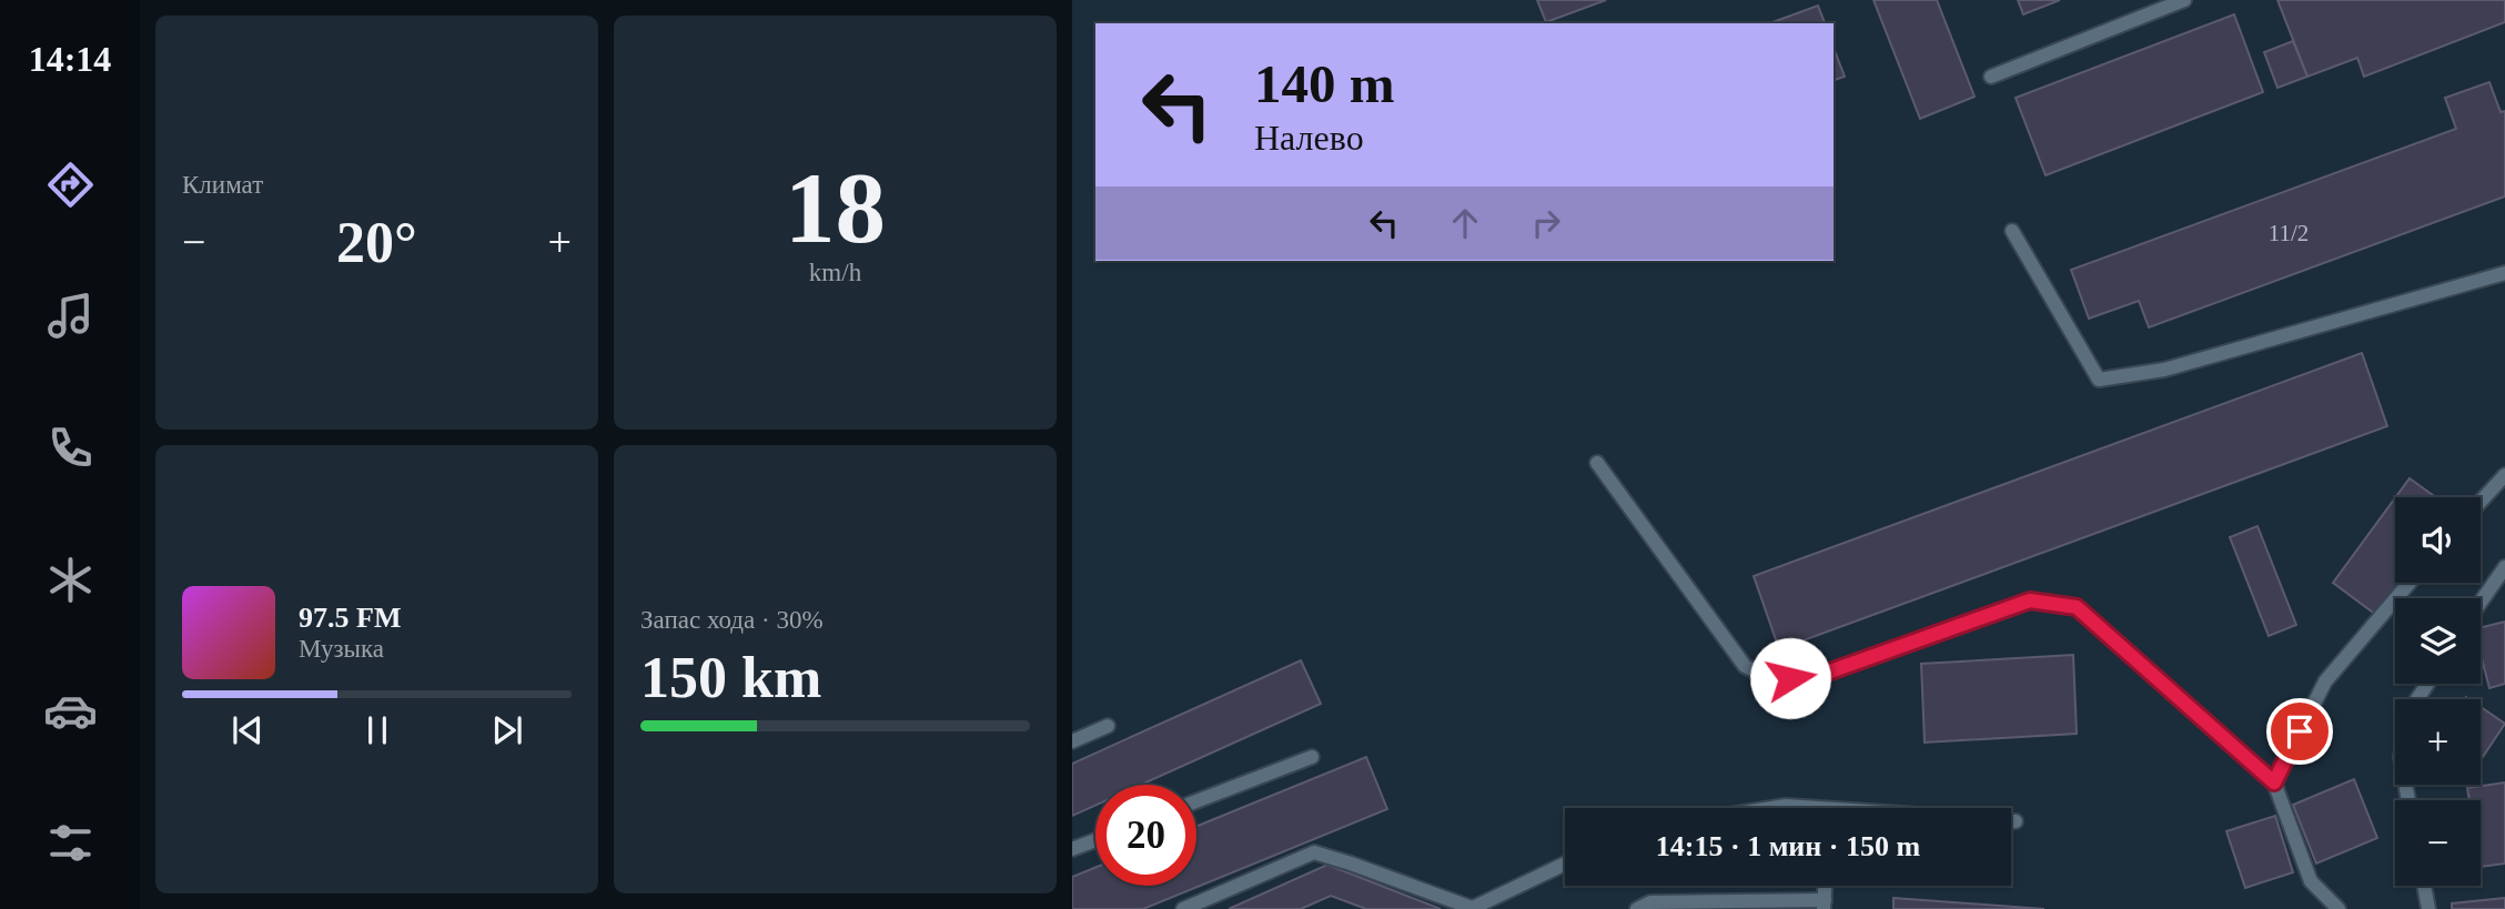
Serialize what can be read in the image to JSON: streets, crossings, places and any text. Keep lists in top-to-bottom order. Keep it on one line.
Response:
{"house_numbers":["11/2"],"page":{"tabs":"14:14","tile":["Климат",["18","km/h"],["Запас хода · 30%","150 km"]],"turn":["140 m","Налево"],"heat":["−","20°","+"],"map_buttons":["+","−"],"song":["97.5 FM","Музыка"],"limit":"20","trip":"14:15 · 1 мин · 150 m"}}
